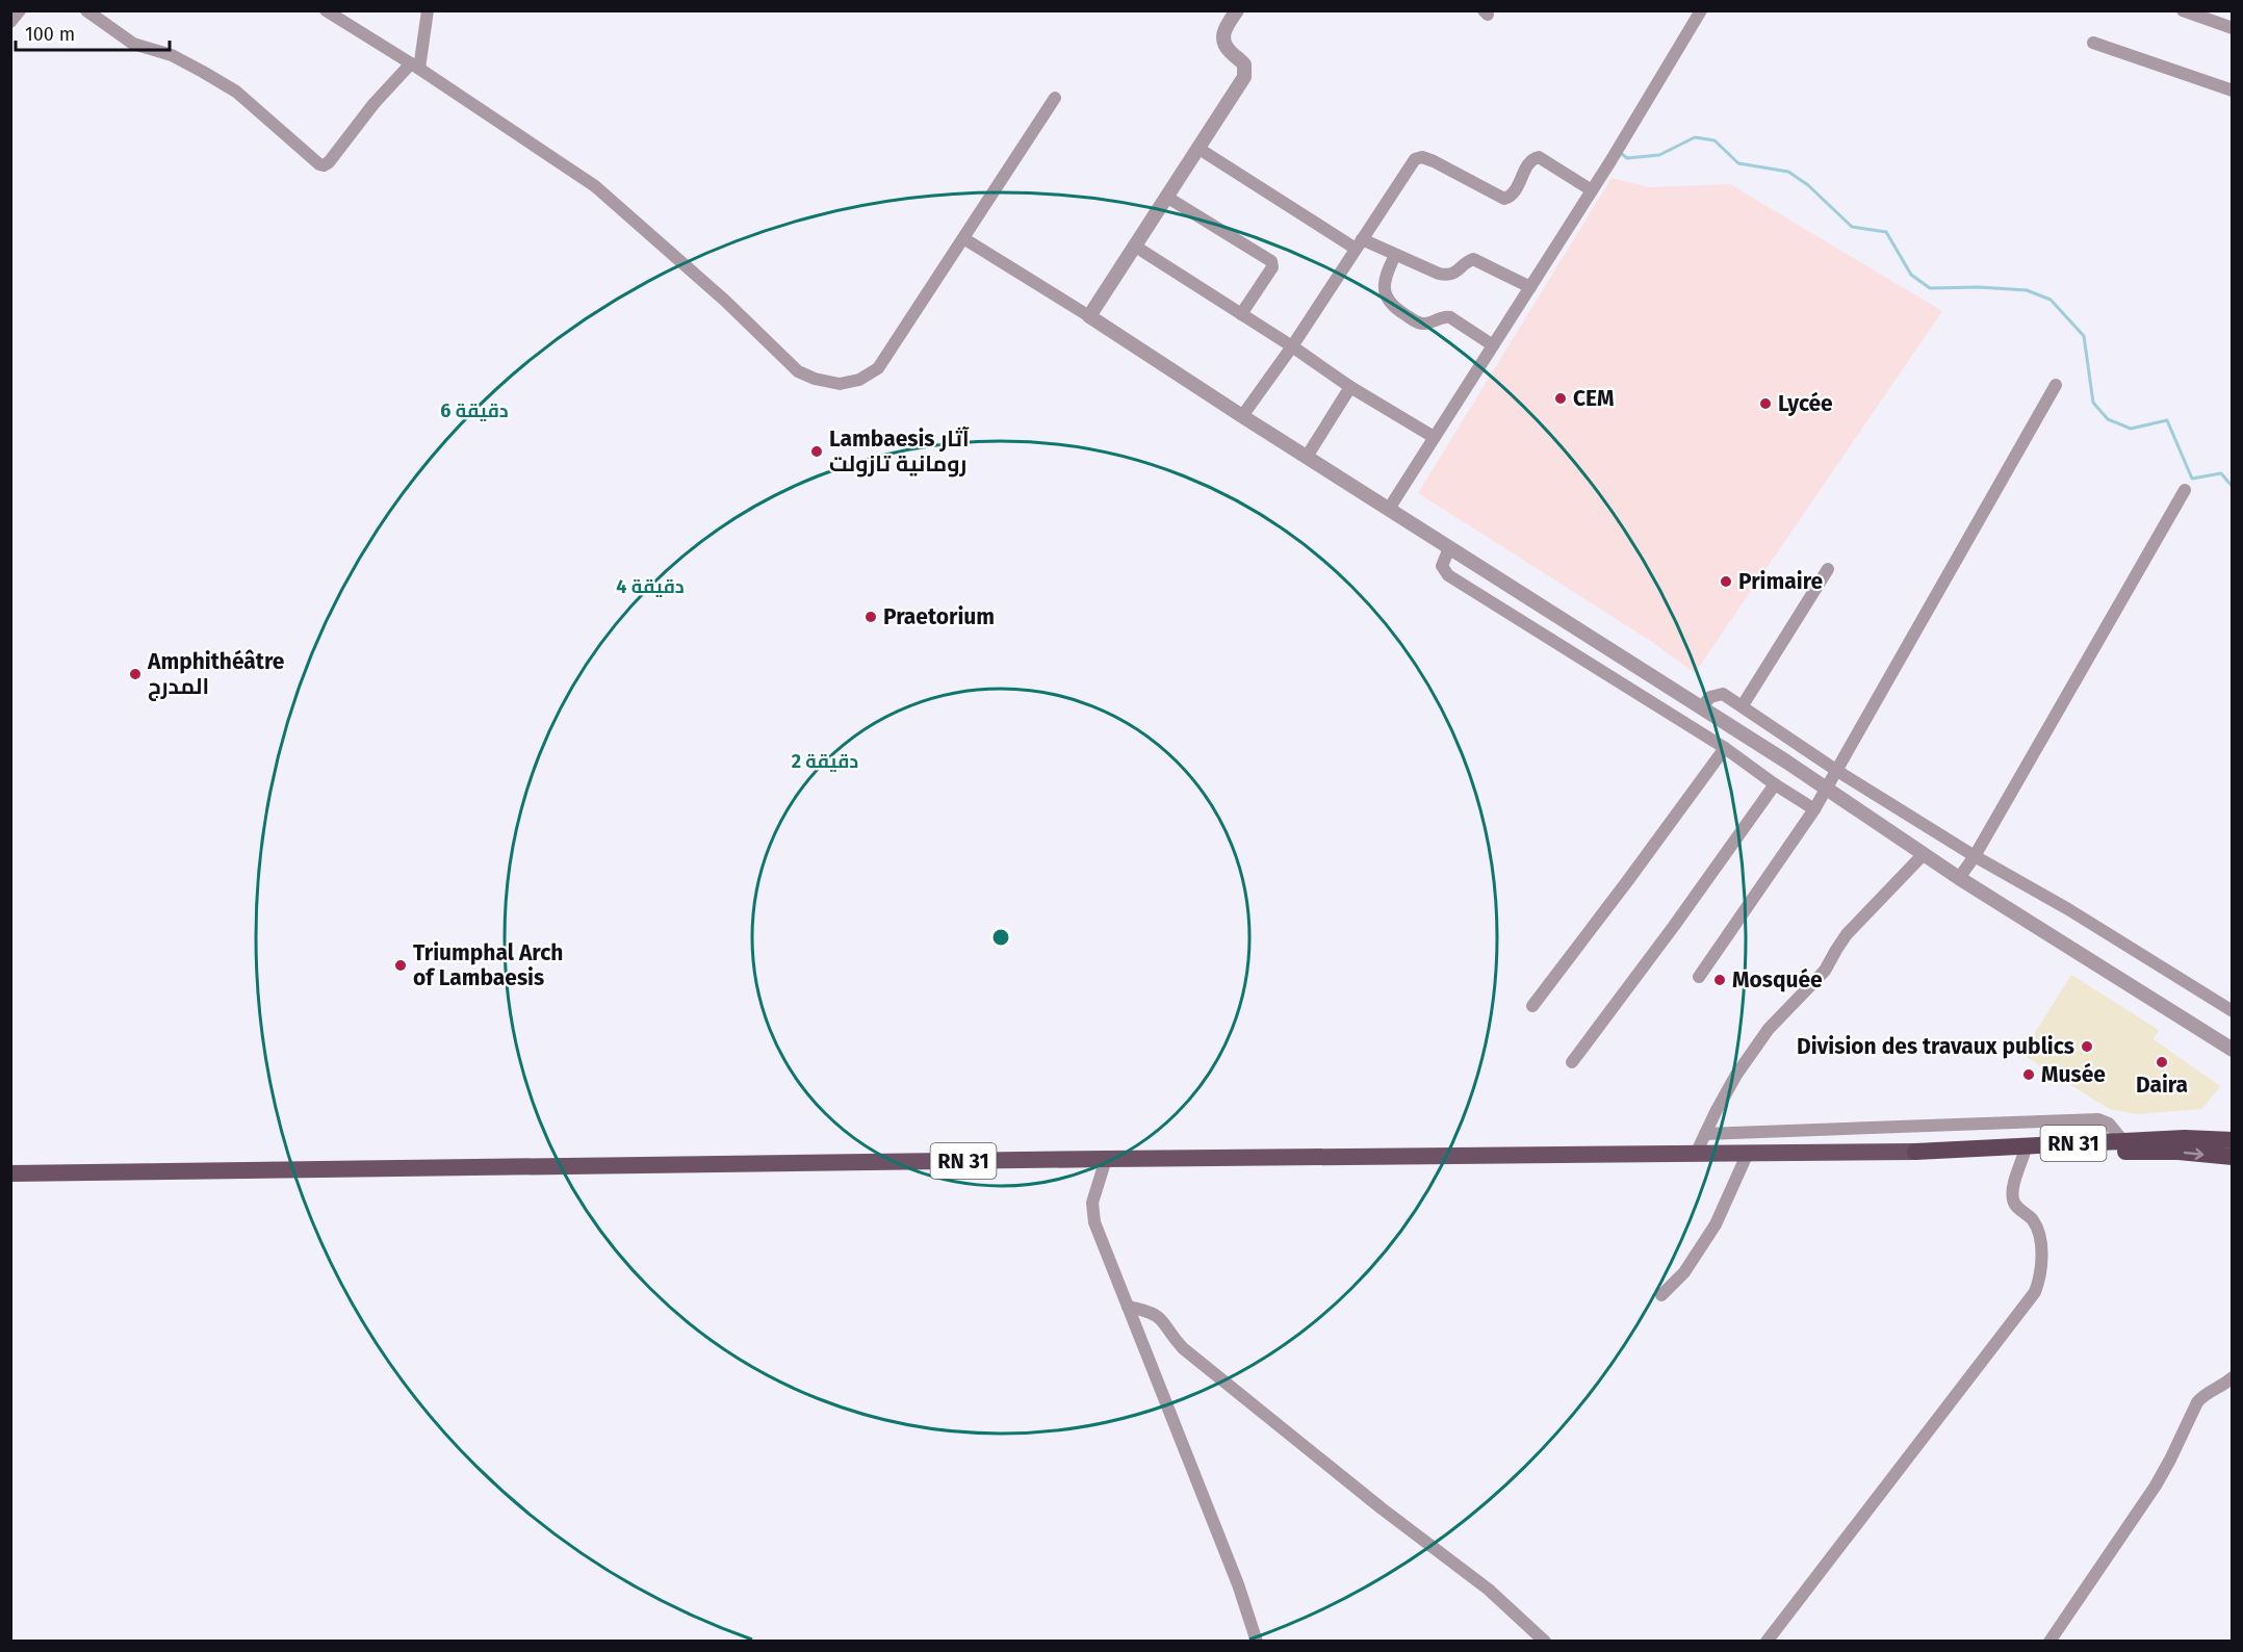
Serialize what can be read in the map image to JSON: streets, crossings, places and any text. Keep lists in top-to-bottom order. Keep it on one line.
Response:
{"streets":{"highway":["RN 31"]},"places":["CEM","Lycée","Lambaesis آثار رومانية تازولت","Primaire","Praetorium","Amphithéâtre المدرج","Triumphal Arch of Lambaesis","Mosquée","Division des travaux publics","Daira","Musée"],"scale_bar":"100 m","rings":["6 دقيقة","4 دقيقة","2 دقيقة"]}
